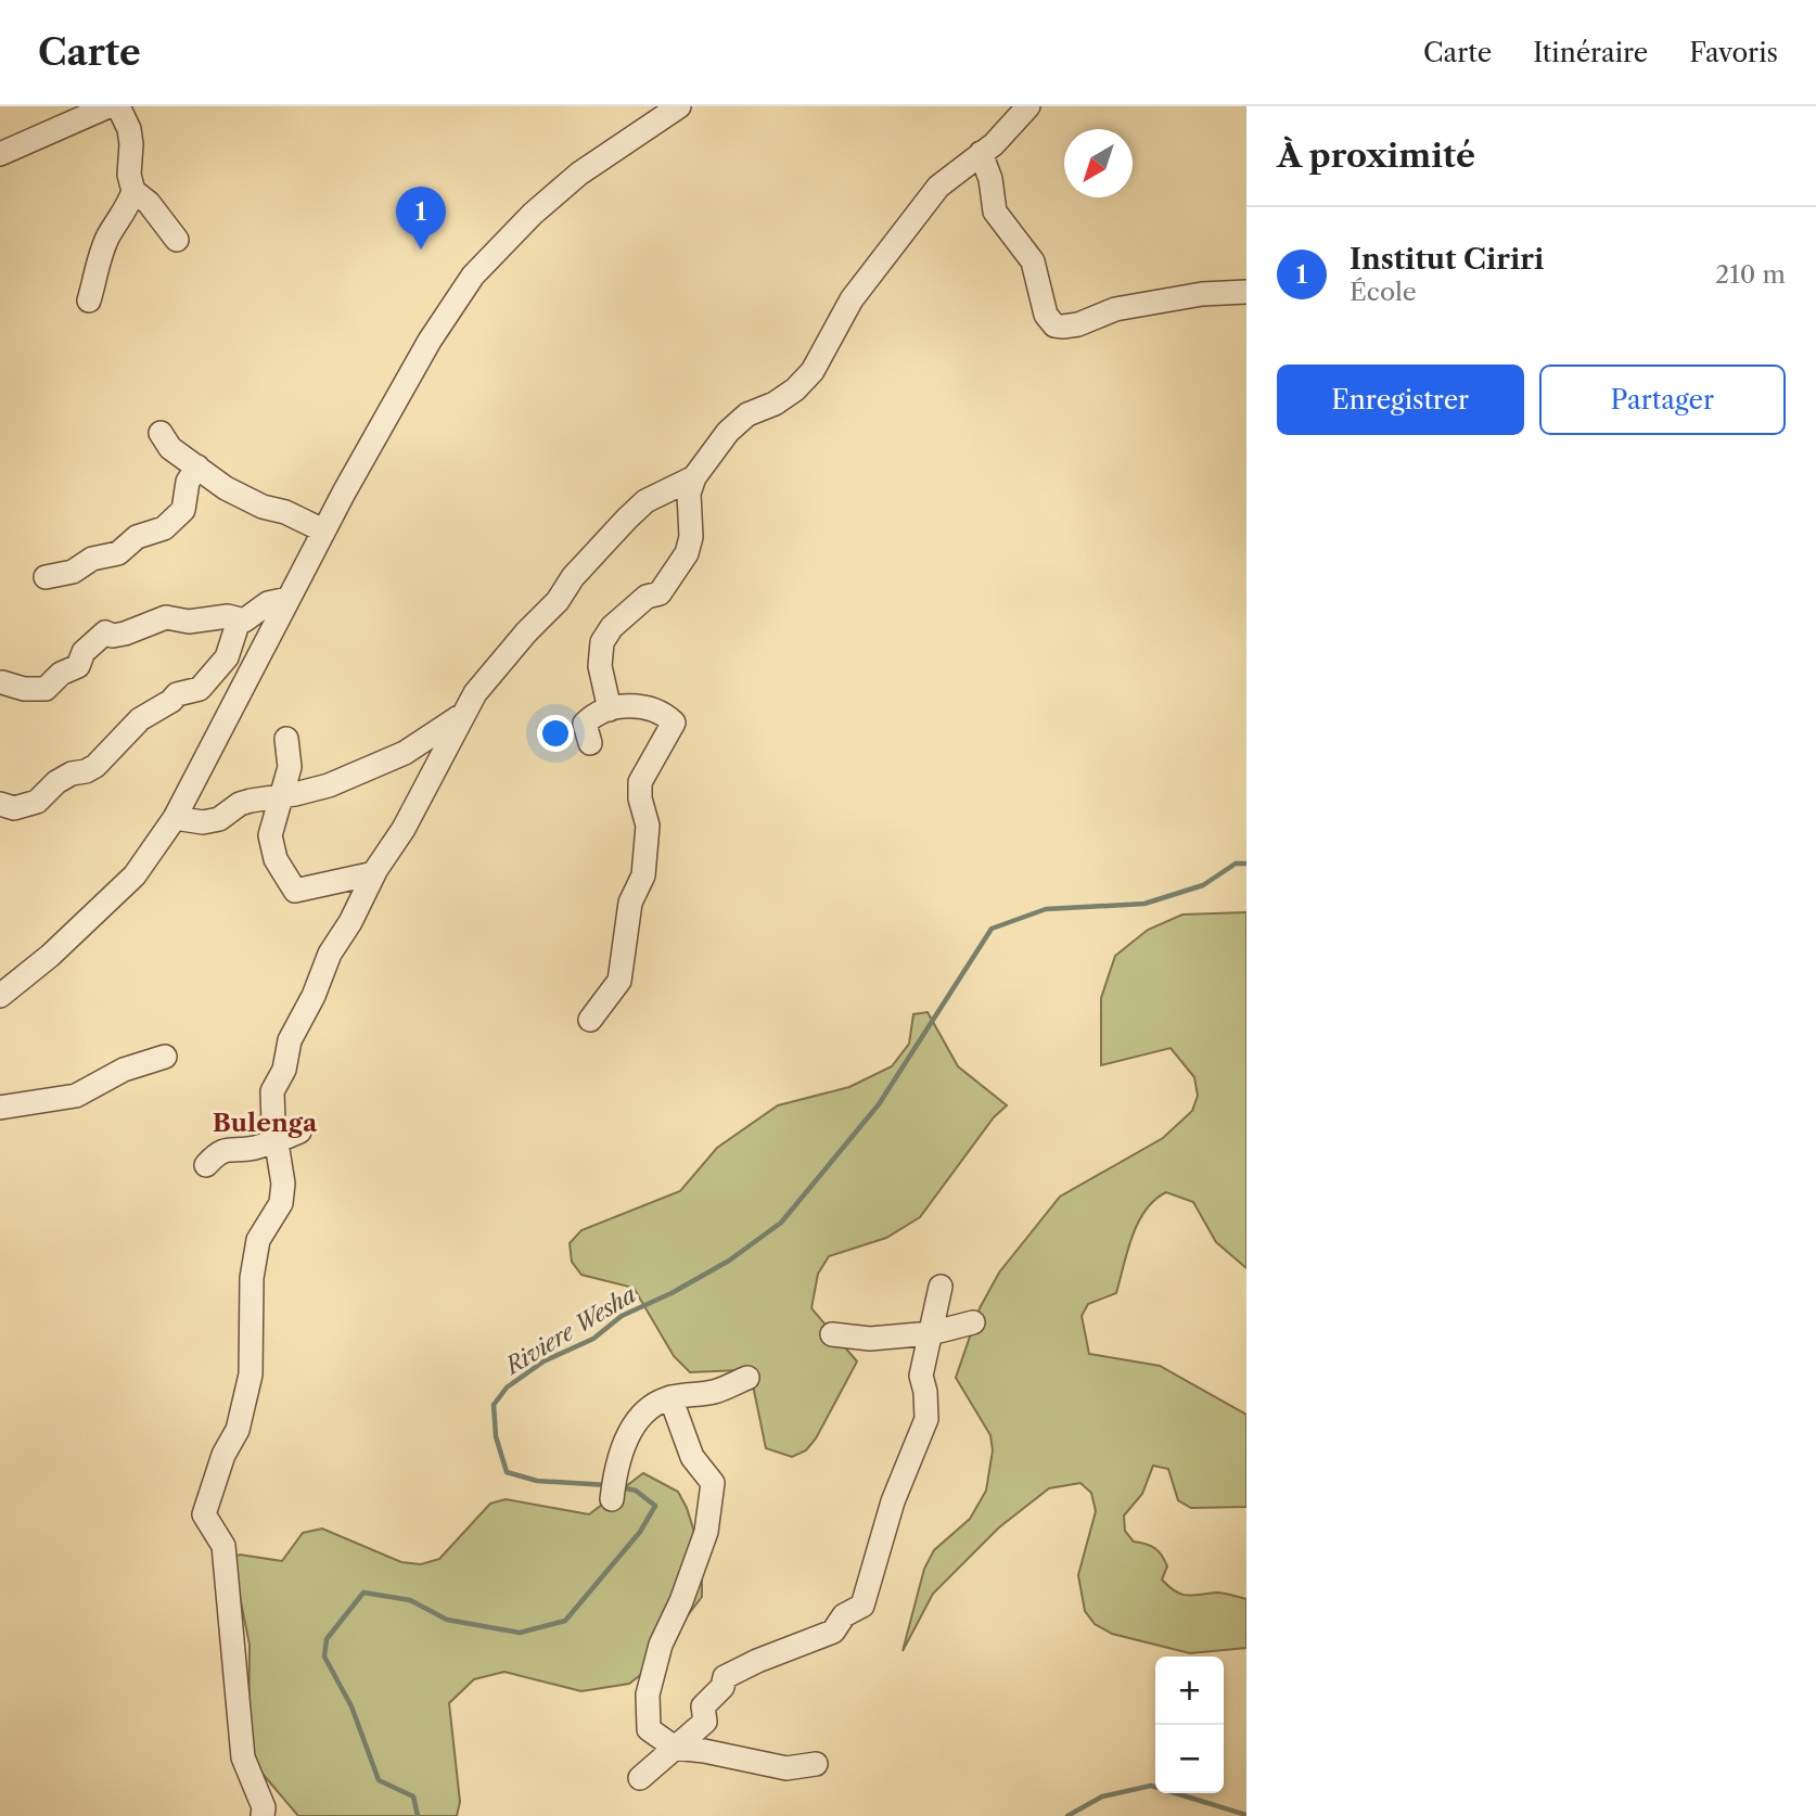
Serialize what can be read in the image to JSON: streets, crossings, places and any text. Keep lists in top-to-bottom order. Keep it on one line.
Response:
{"districts":["Bulenga"],"water":["Riviere Wesha"],"north":"bottom left","page":{"header":"Carte","nav":["Carte","Itinéraire","Favoris"],"heading":"À proximité","pins":"1","list":[{"mark":"1","name":"Institut Ciriri","note":"École","value":"210 m"}],"buttons":["Enregistrer","Partager"],"map_buttons":["+","−"]}}
